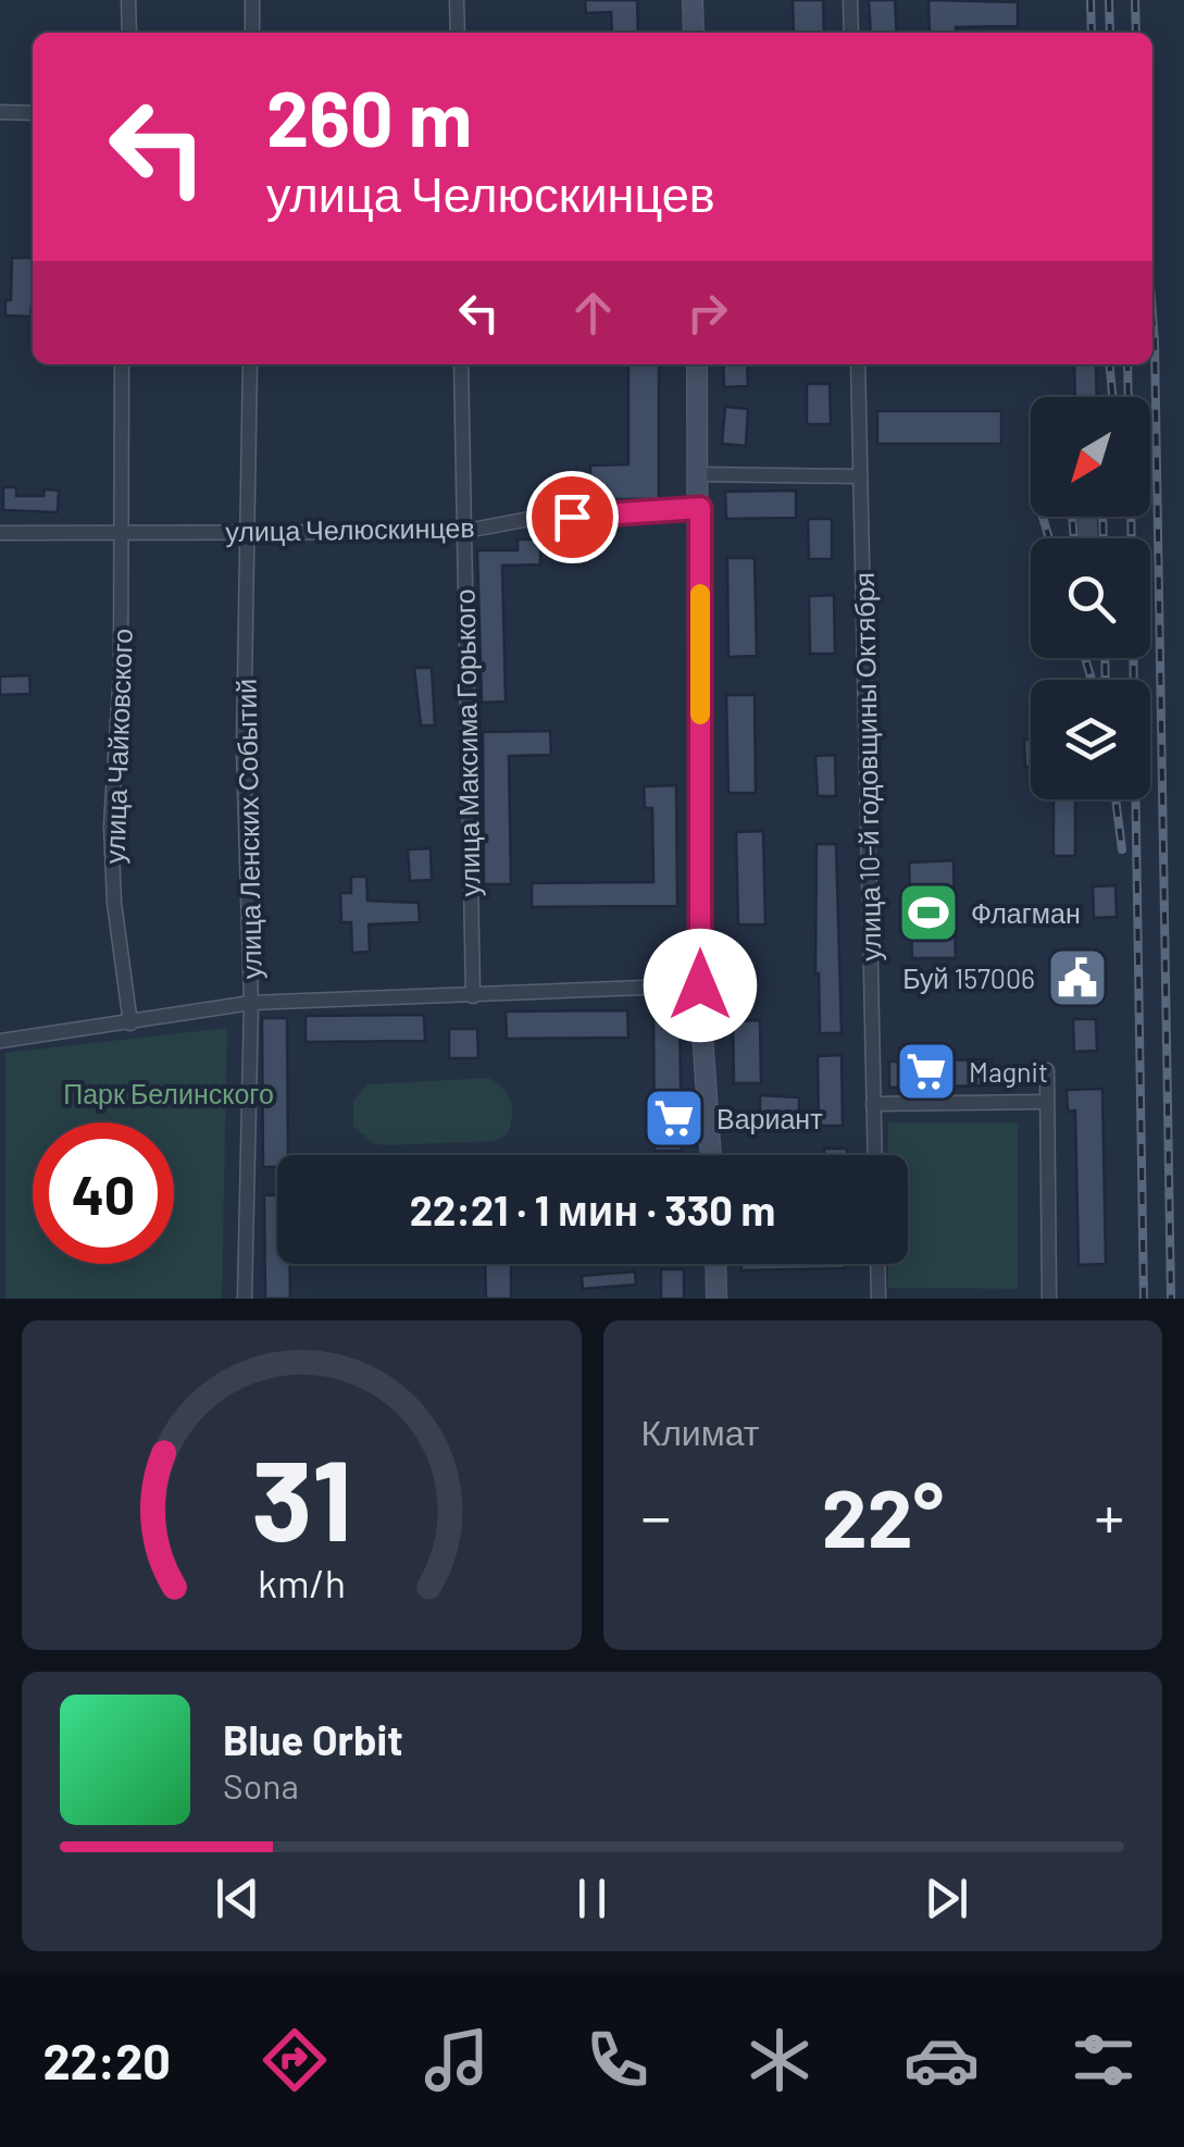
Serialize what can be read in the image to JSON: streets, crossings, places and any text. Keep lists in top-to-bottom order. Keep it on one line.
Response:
{"streets":{"street":["улица Челюскинцев","улица Максима Горького","улица Чайковского","улица 10-й годовщины Октября","улица Ленских Событий"]},"crossings":[["улица Челюскинцев","улица Максима Горького"],["улица Челюскинцев","улица Чайковского"],["улица Челюскинцев","улица Ленских Событий"]],"parks":["Парк Белинского"],"places":{"sports":["Флагман"],"public building":["Буй 157006"],"supermarket":["Magnit","Вариант"]},"north":"bottom left","page":{"turn":["260 m","улица Челюскинцев"],"limit":"40","trip":"22:21 · 1 мин · 330 m","tile":"Климат","heat":["−","22°","+"],"song":["Blue Orbit","Sona"],"tabs":"22:20","gauge":["31","km/h"]}}
